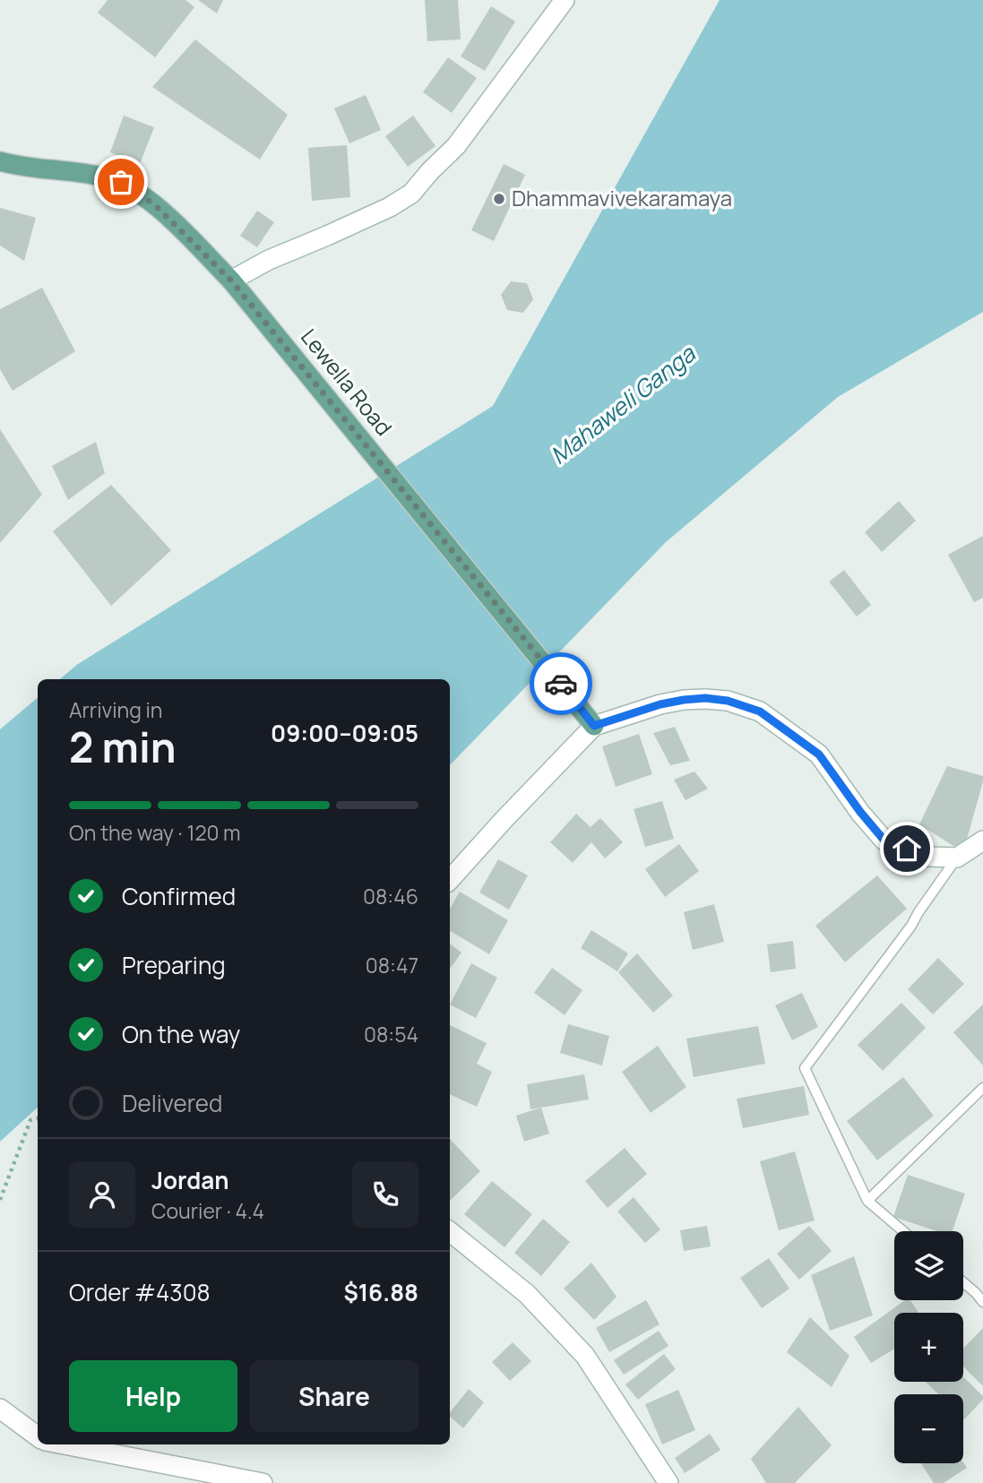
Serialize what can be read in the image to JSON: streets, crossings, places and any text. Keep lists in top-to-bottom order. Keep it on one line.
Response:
{"streets":{"main road":["Lewella Road"]},"water":["Mahaweli Ganga"],"places":["Dhammavivekaramaya"],"page":{"heading":["2 min","Arriving in","09:00–09:05"],"panel":["Jordan","Courier · 4.4","Order #4308","$16.88"],"bar":"On the way · 120 m","list":[["Confirmed","08:46"],["Preparing","08:47"],["On the way","08:54"],"Delivered"],"map_buttons":["+","−"],"buttons":["Help","Share"]}}
